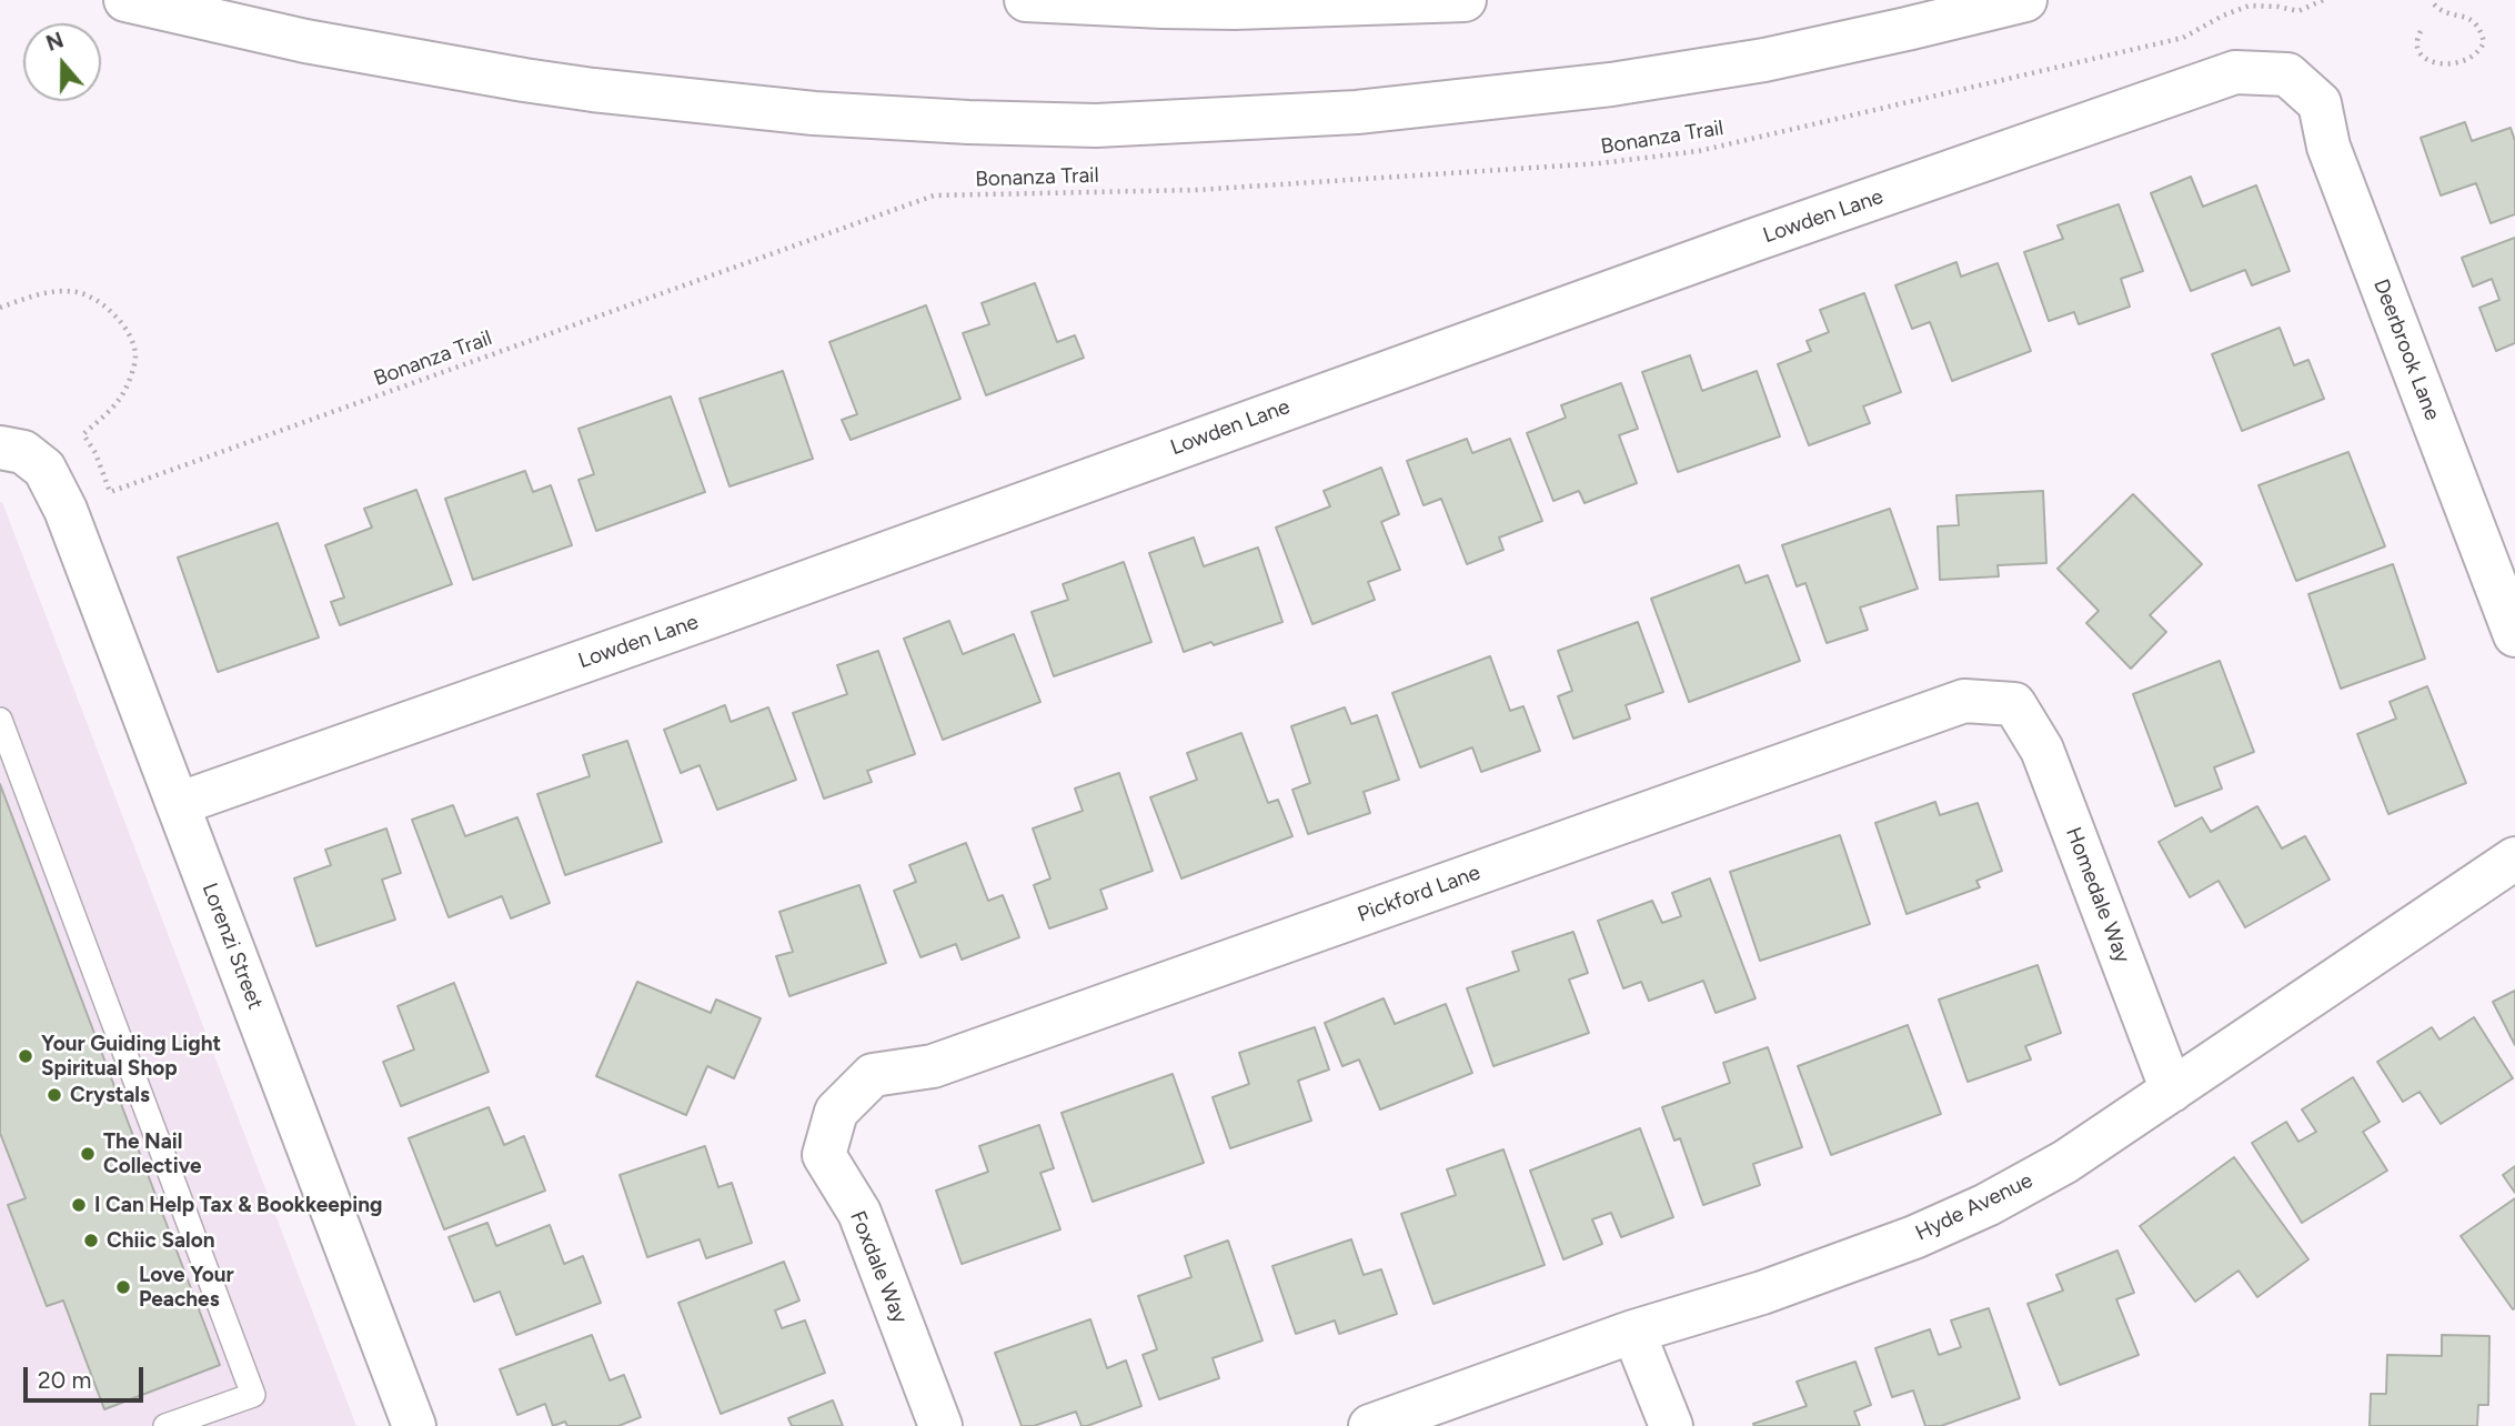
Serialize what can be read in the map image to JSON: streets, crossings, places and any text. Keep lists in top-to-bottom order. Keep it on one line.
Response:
{"streets":{"main road":["Lowden Lane","Deerbrook Lane","Pickford Lane","Homedale Way","Lorenzi Street","Hyde Avenue","Foxdale Way"],"path":["Bonanza Trail"]},"crossings":[["Lowden Lane","Deerbrook Lane"],["Lowden Lane","Lorenzi Street"],["Pickford Lane","Homedale Way"],["Pickford Lane","Foxdale Way"],["Homedale Way","Hyde Avenue"]],"places":["Your Guiding Light Spiritual Shop","Crystals","The Nail Collective","I Can Help Tax & Bookkeeping","Chiic Salon","Love Your Peaches"],"scale_bar":"20 m","north":"top"}
